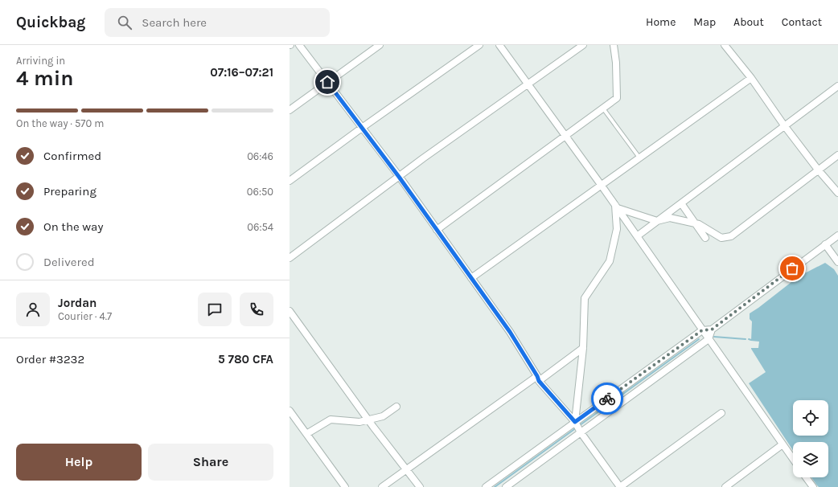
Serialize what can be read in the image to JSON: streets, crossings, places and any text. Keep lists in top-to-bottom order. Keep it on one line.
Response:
{"page":{"header":"Quickbag","search":"Search here","nav":["Home","Map","About","Contact"],"heading":["4 min","Arriving in","07:16–07:21"],"panel":["Jordan","Courier · 4.7","Order #3232","5 780 CFA"],"bar":"On the way · 570 m","list":[["Confirmed","06:46"],["Preparing","06:50"],["On the way","06:54"],"Delivered"],"buttons":["Help","Share"]}}
